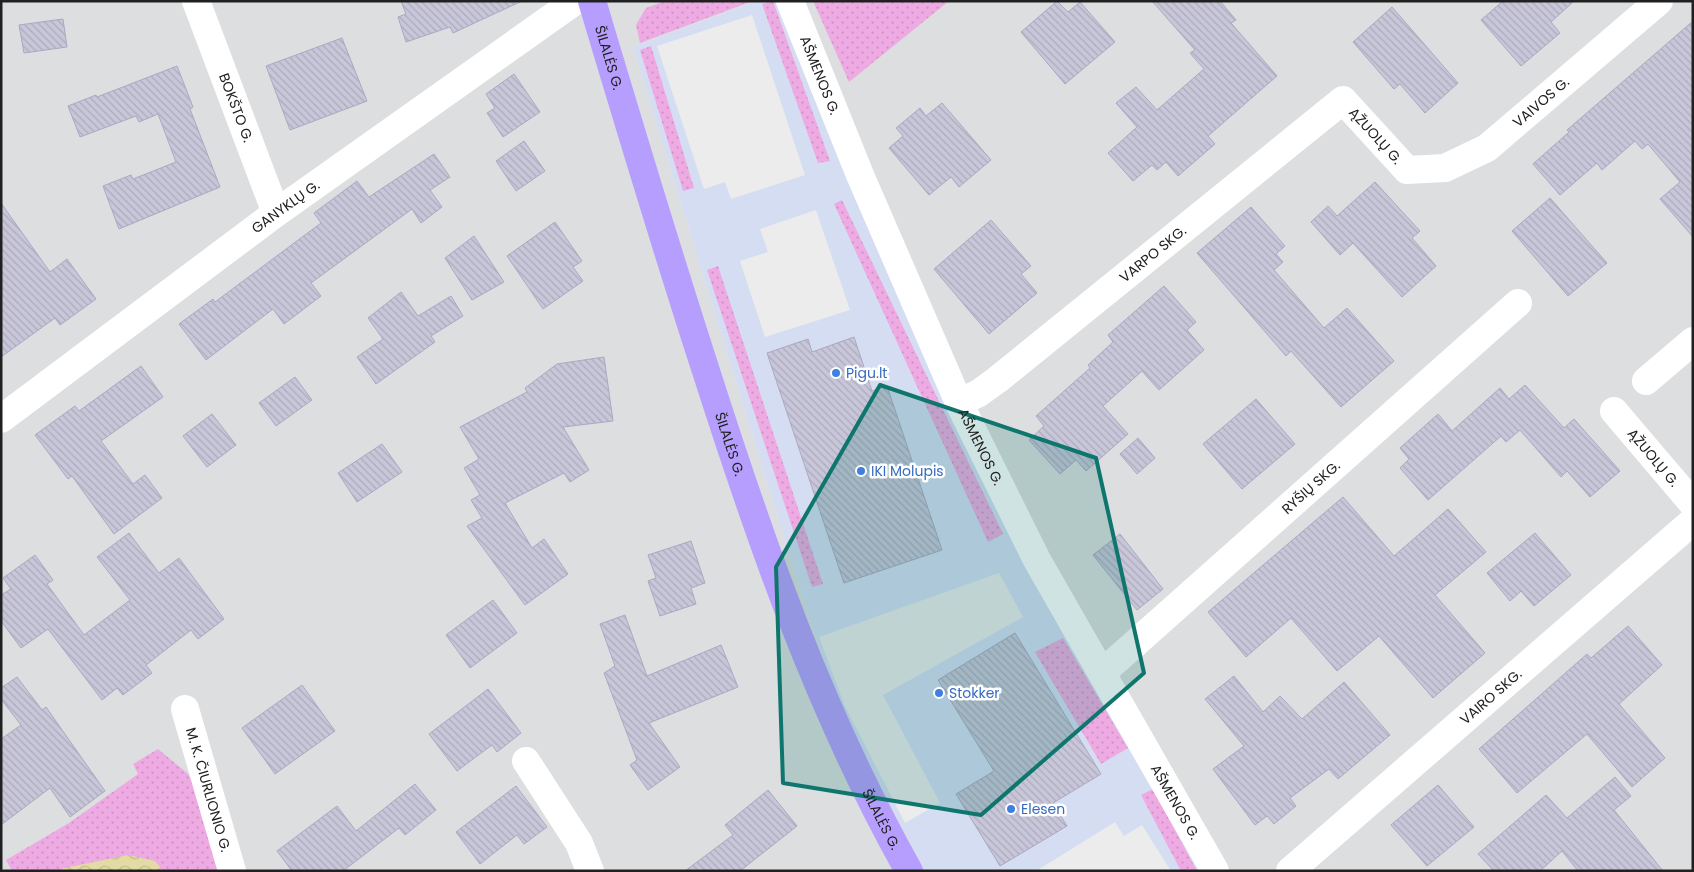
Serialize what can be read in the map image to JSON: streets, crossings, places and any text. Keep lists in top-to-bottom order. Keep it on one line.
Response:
{"streets":{"main road":["ŠILALĖS G."],"street":["AŠMENOS G.","VAIVOS G.","BOKŠTO G.","ĄŽUOLŲ G.","GANYKLŲ G.","VARPO SKG.","RYŠIŲ SKG.","VAIRO SKG.","M. K. ČIURLIONIO G."]},"crossings":[["AŠMENOS G.","VARPO SKG."],["AŠMENOS G.","RYŠIŲ SKG."],["VAIVOS G.","ĄŽUOLŲ G."],["BOKŠTO G.","GANYKLŲ G."],["ĄŽUOLŲ G.","VARPO SKG."]],"places":["Pigu.lt","IKI Molupis","Stokker","Elesen"]}
